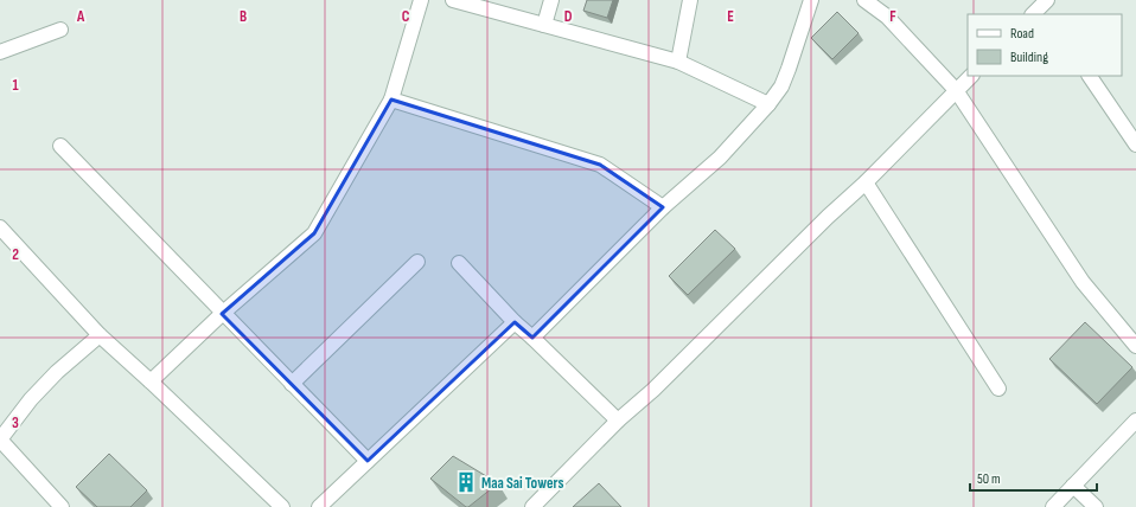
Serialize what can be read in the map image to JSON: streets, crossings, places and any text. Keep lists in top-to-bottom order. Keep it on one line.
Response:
{"places":{"building":["Maa Sai Towers"]},"legend":["Road","Building"],"scale_bar":"50 m","grid":{"columns":["A","B","C","D","E","F"],"rows":["1","2","3"]}}
